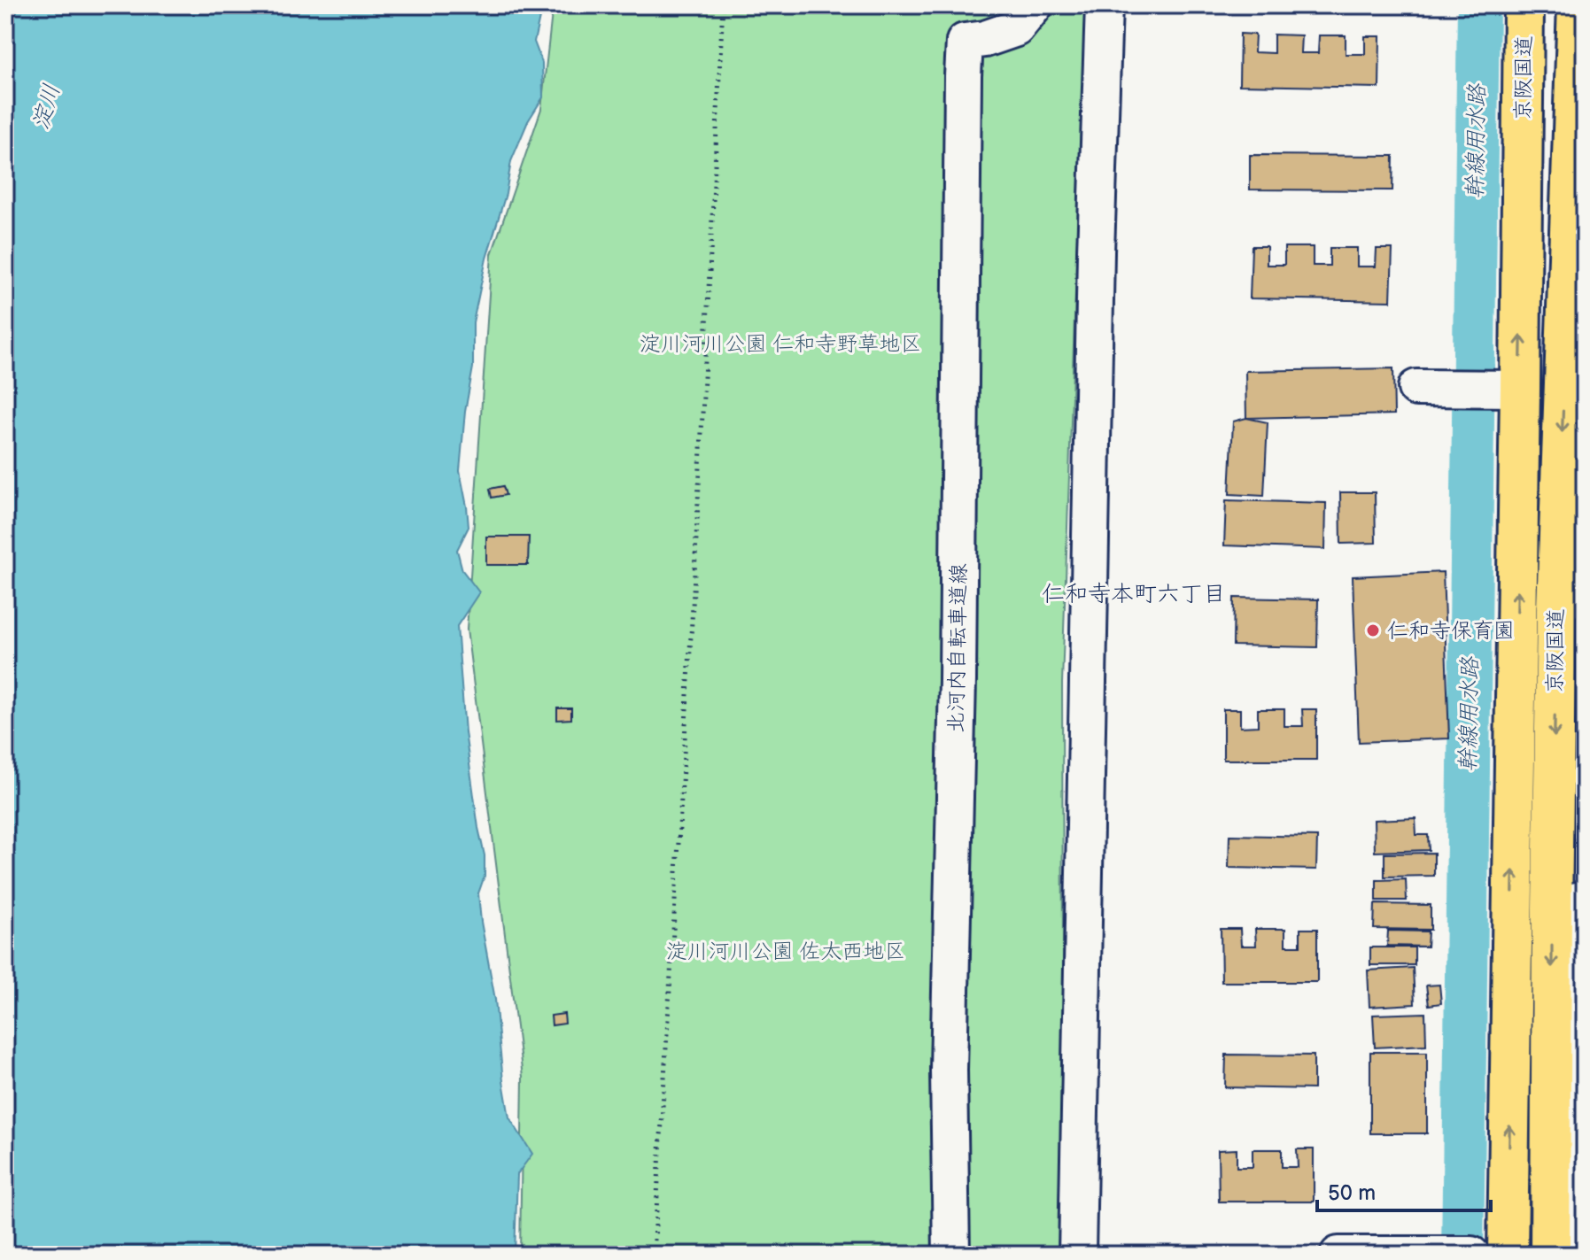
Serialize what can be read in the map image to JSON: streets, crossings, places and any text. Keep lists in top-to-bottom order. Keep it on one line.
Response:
{"streets":{"highway":["京阪国道"],"street":["北河内自転車道線"]},"districts":["仁和寺本町六丁目"],"water":["淀川","幹線用水路"],"parks":["淀川河川公園 仁和寺野草地区","淀川河川公園 佐太西地区"],"places":["仁和寺保育園"],"scale_bar":"50 m"}
